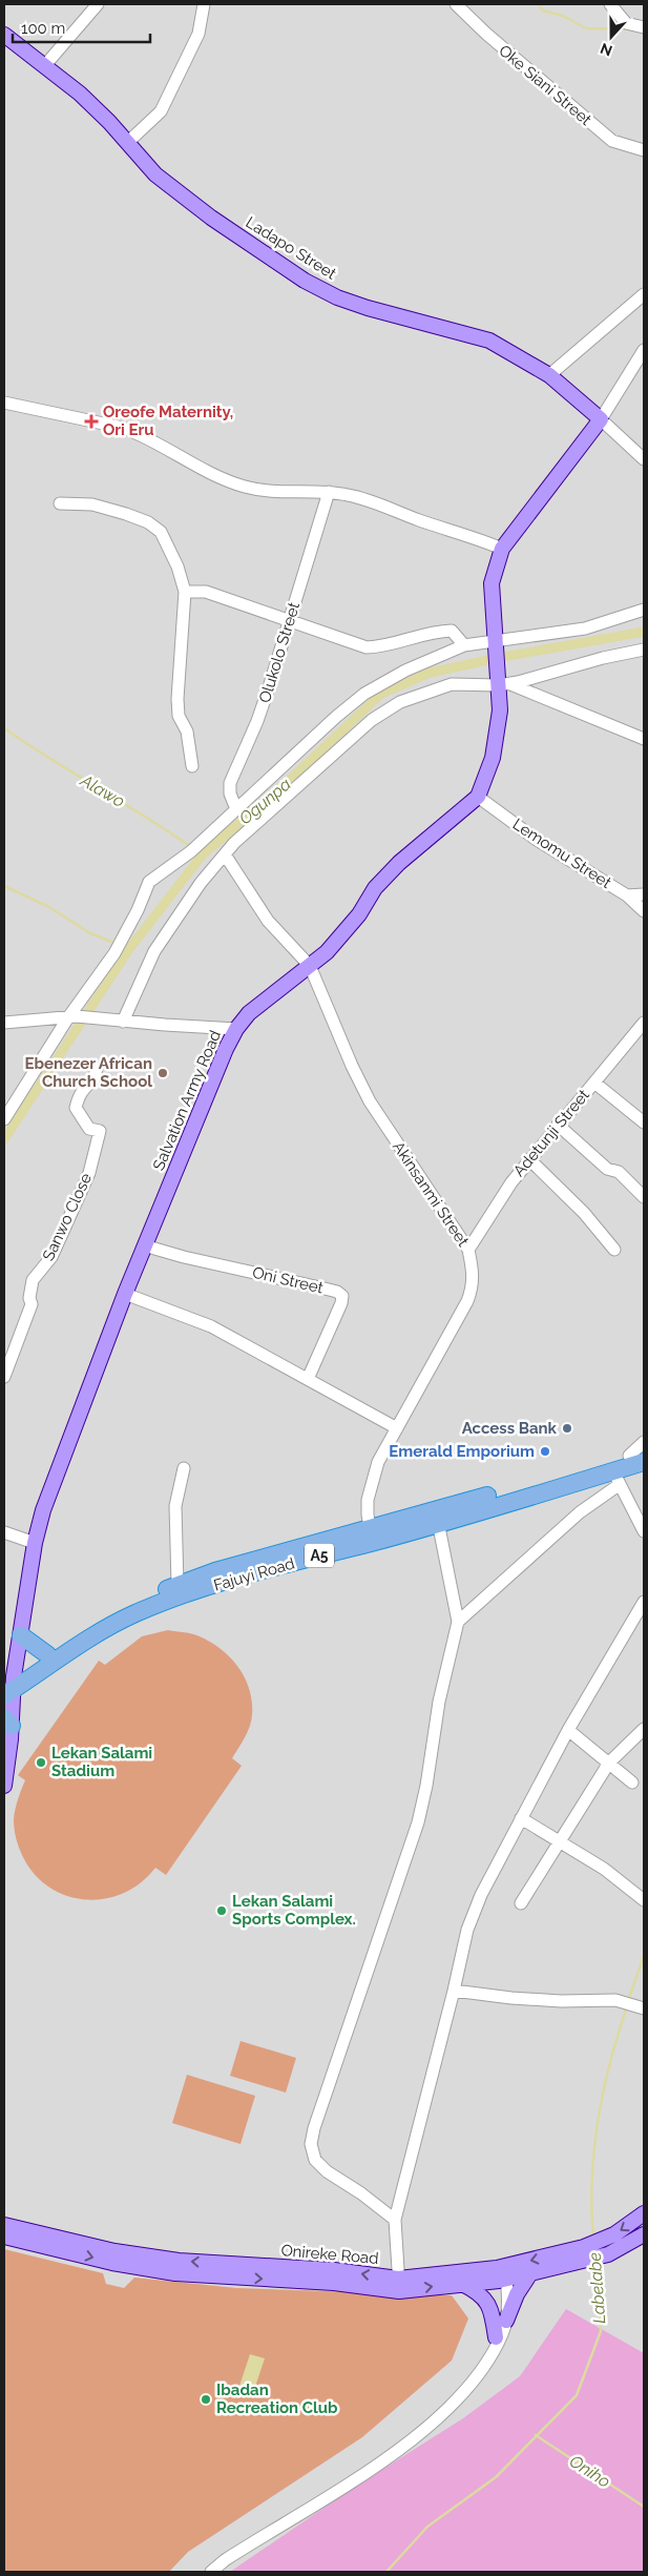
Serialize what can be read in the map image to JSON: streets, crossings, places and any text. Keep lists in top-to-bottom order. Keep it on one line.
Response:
{"streets":{"highway":["A5","Fajuyi Road"],"main road":["Ladapo Street","Salvation Army Road","Onireke Road"],"street":["Oke Siani Street","Olukolo Street","Lemomu Street","Adetunji Street","Akinsanmi Street","Sanwo Close","Oni Street"]},"crossings":[["Lemomu Street","Salvation Army Road"],["Salvation Army Road","Akinsanmi Street"],["Salvation Army Road","Oni Street"],["Salvation Army Road","Fajuyi Road"],["Adetunji Street","Akinsanmi Street"],["Akinsanmi Street","Fajuyi Road"]],"water":["Alawo","Ogunpa","Labelabe","Oniho"],"places":{"health":["Oreofe Maternity, Ori Eru"],"other":["Ebenezer African Church School","Access Bank","Emerald Emporium","Lekan Salami Stadium","Lekan Salami Sports Complex.","Ibadan Recreation Club"]},"scale_bar":"100 m","north":"bottom"}
